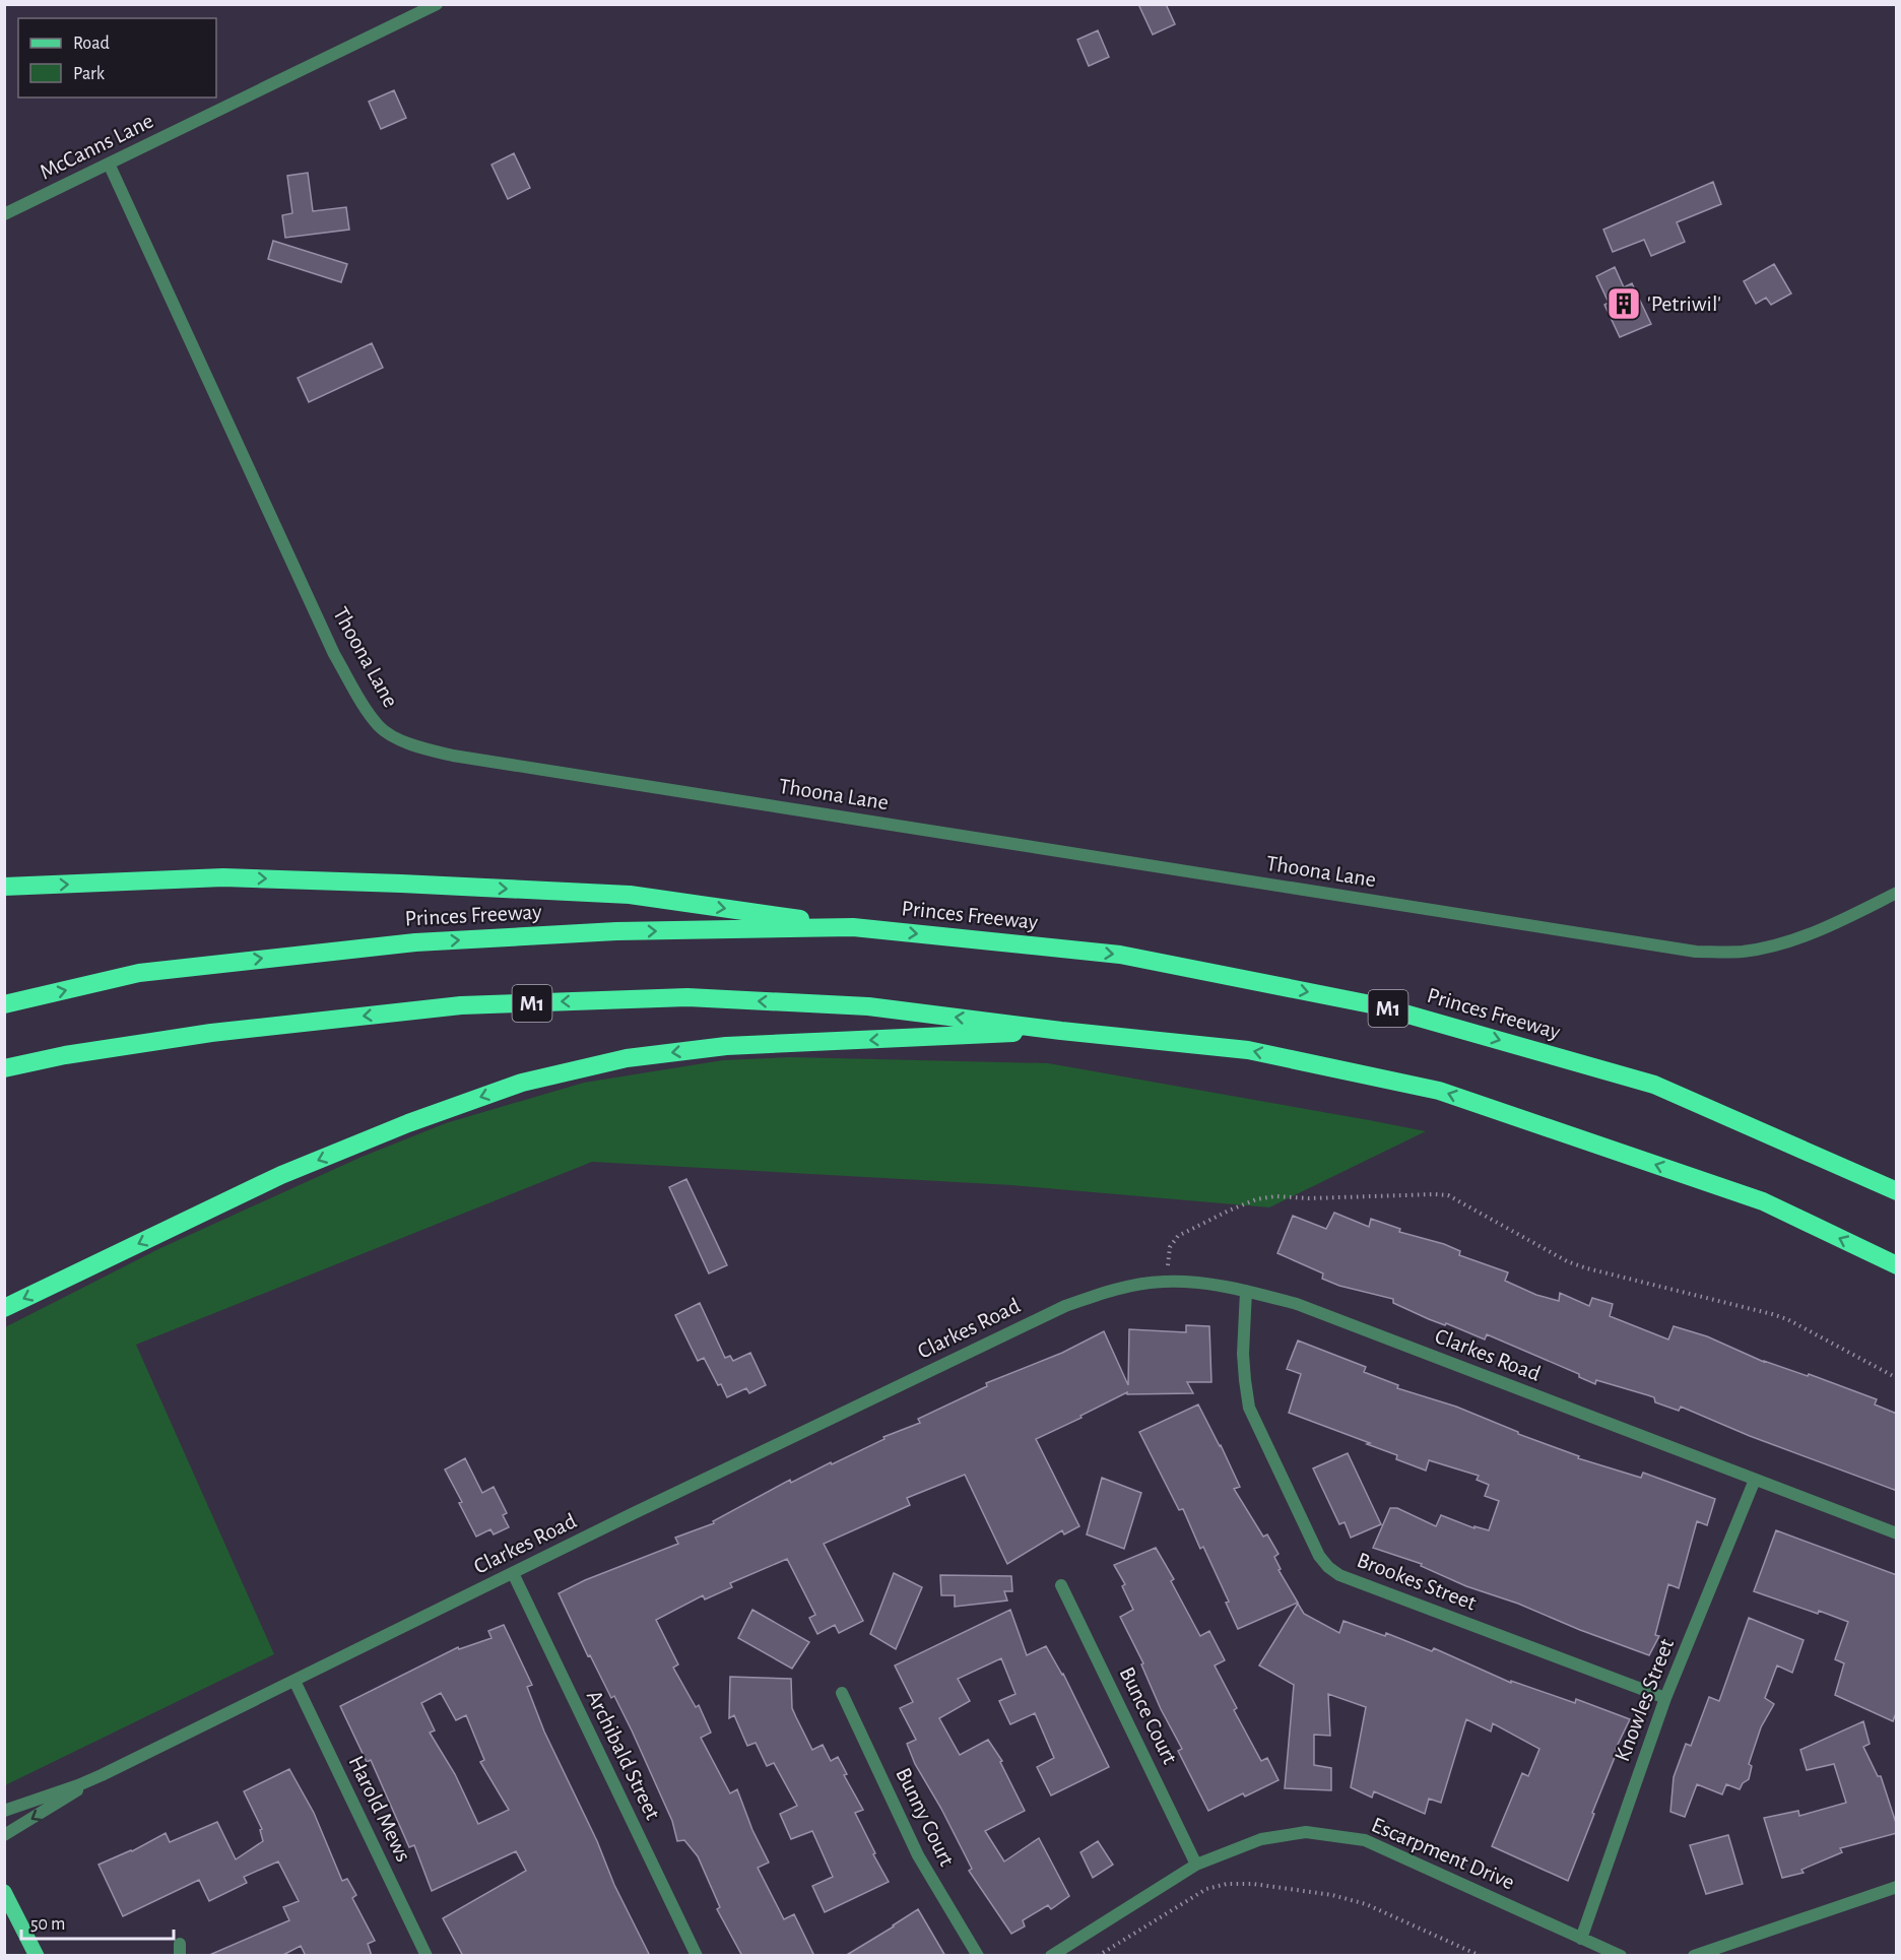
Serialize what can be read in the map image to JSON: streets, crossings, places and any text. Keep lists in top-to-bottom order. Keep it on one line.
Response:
{"streets":{"highway":["Princes Freeway","M1"],"street":["McCanns Lane","Thoona Lane","Clarkes Road","Brookes Street","Knowles Street","Bunce Court","Archibald Street","Harold Mews","Bunny Court","Escarpment Drive"]},"crossings":[["McCanns Lane","Thoona Lane"],["Clarkes Road","Brookes Street"],["Clarkes Road","Knowles Street"],["Clarkes Road","Archibald Street"],["Clarkes Road","Harold Mews"],["Brookes Street","Knowles Street"],["Knowles Street","Escarpment Drive"],["Bunce Court","Escarpment Drive"]],"places":{"building":["'Petriwil'"]},"legend":["Road","Park"],"scale_bar":"50 m"}
